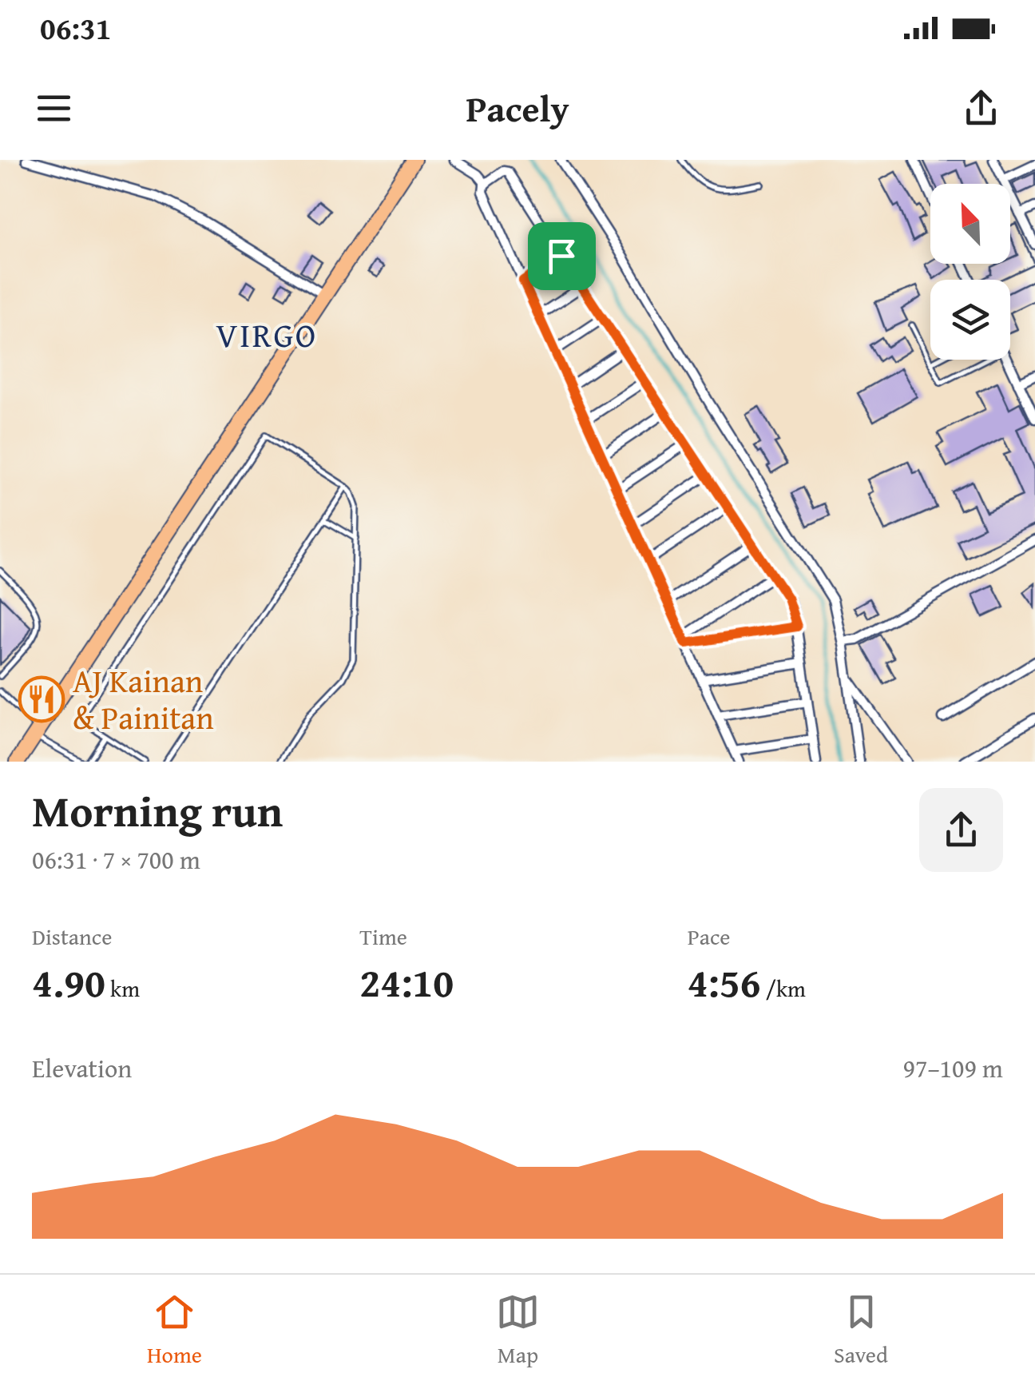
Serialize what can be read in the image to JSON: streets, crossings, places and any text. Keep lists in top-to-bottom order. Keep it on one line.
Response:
{"districts":["VIRGO"],"places":{"restaurant":["AJ Kainan & Painitan"]},"north":"top left","page":{"status":"06:31","header":"Pacely","heading":["Morning run","06:31 · 7 × 700 m"],"stats":[["Distance","4.90 km"],["Time","24:10"],["Pace","4:56 /km"]],"chart":["Elevation","97–109 m"],"tabs":["Home","Map","Saved"]}}
